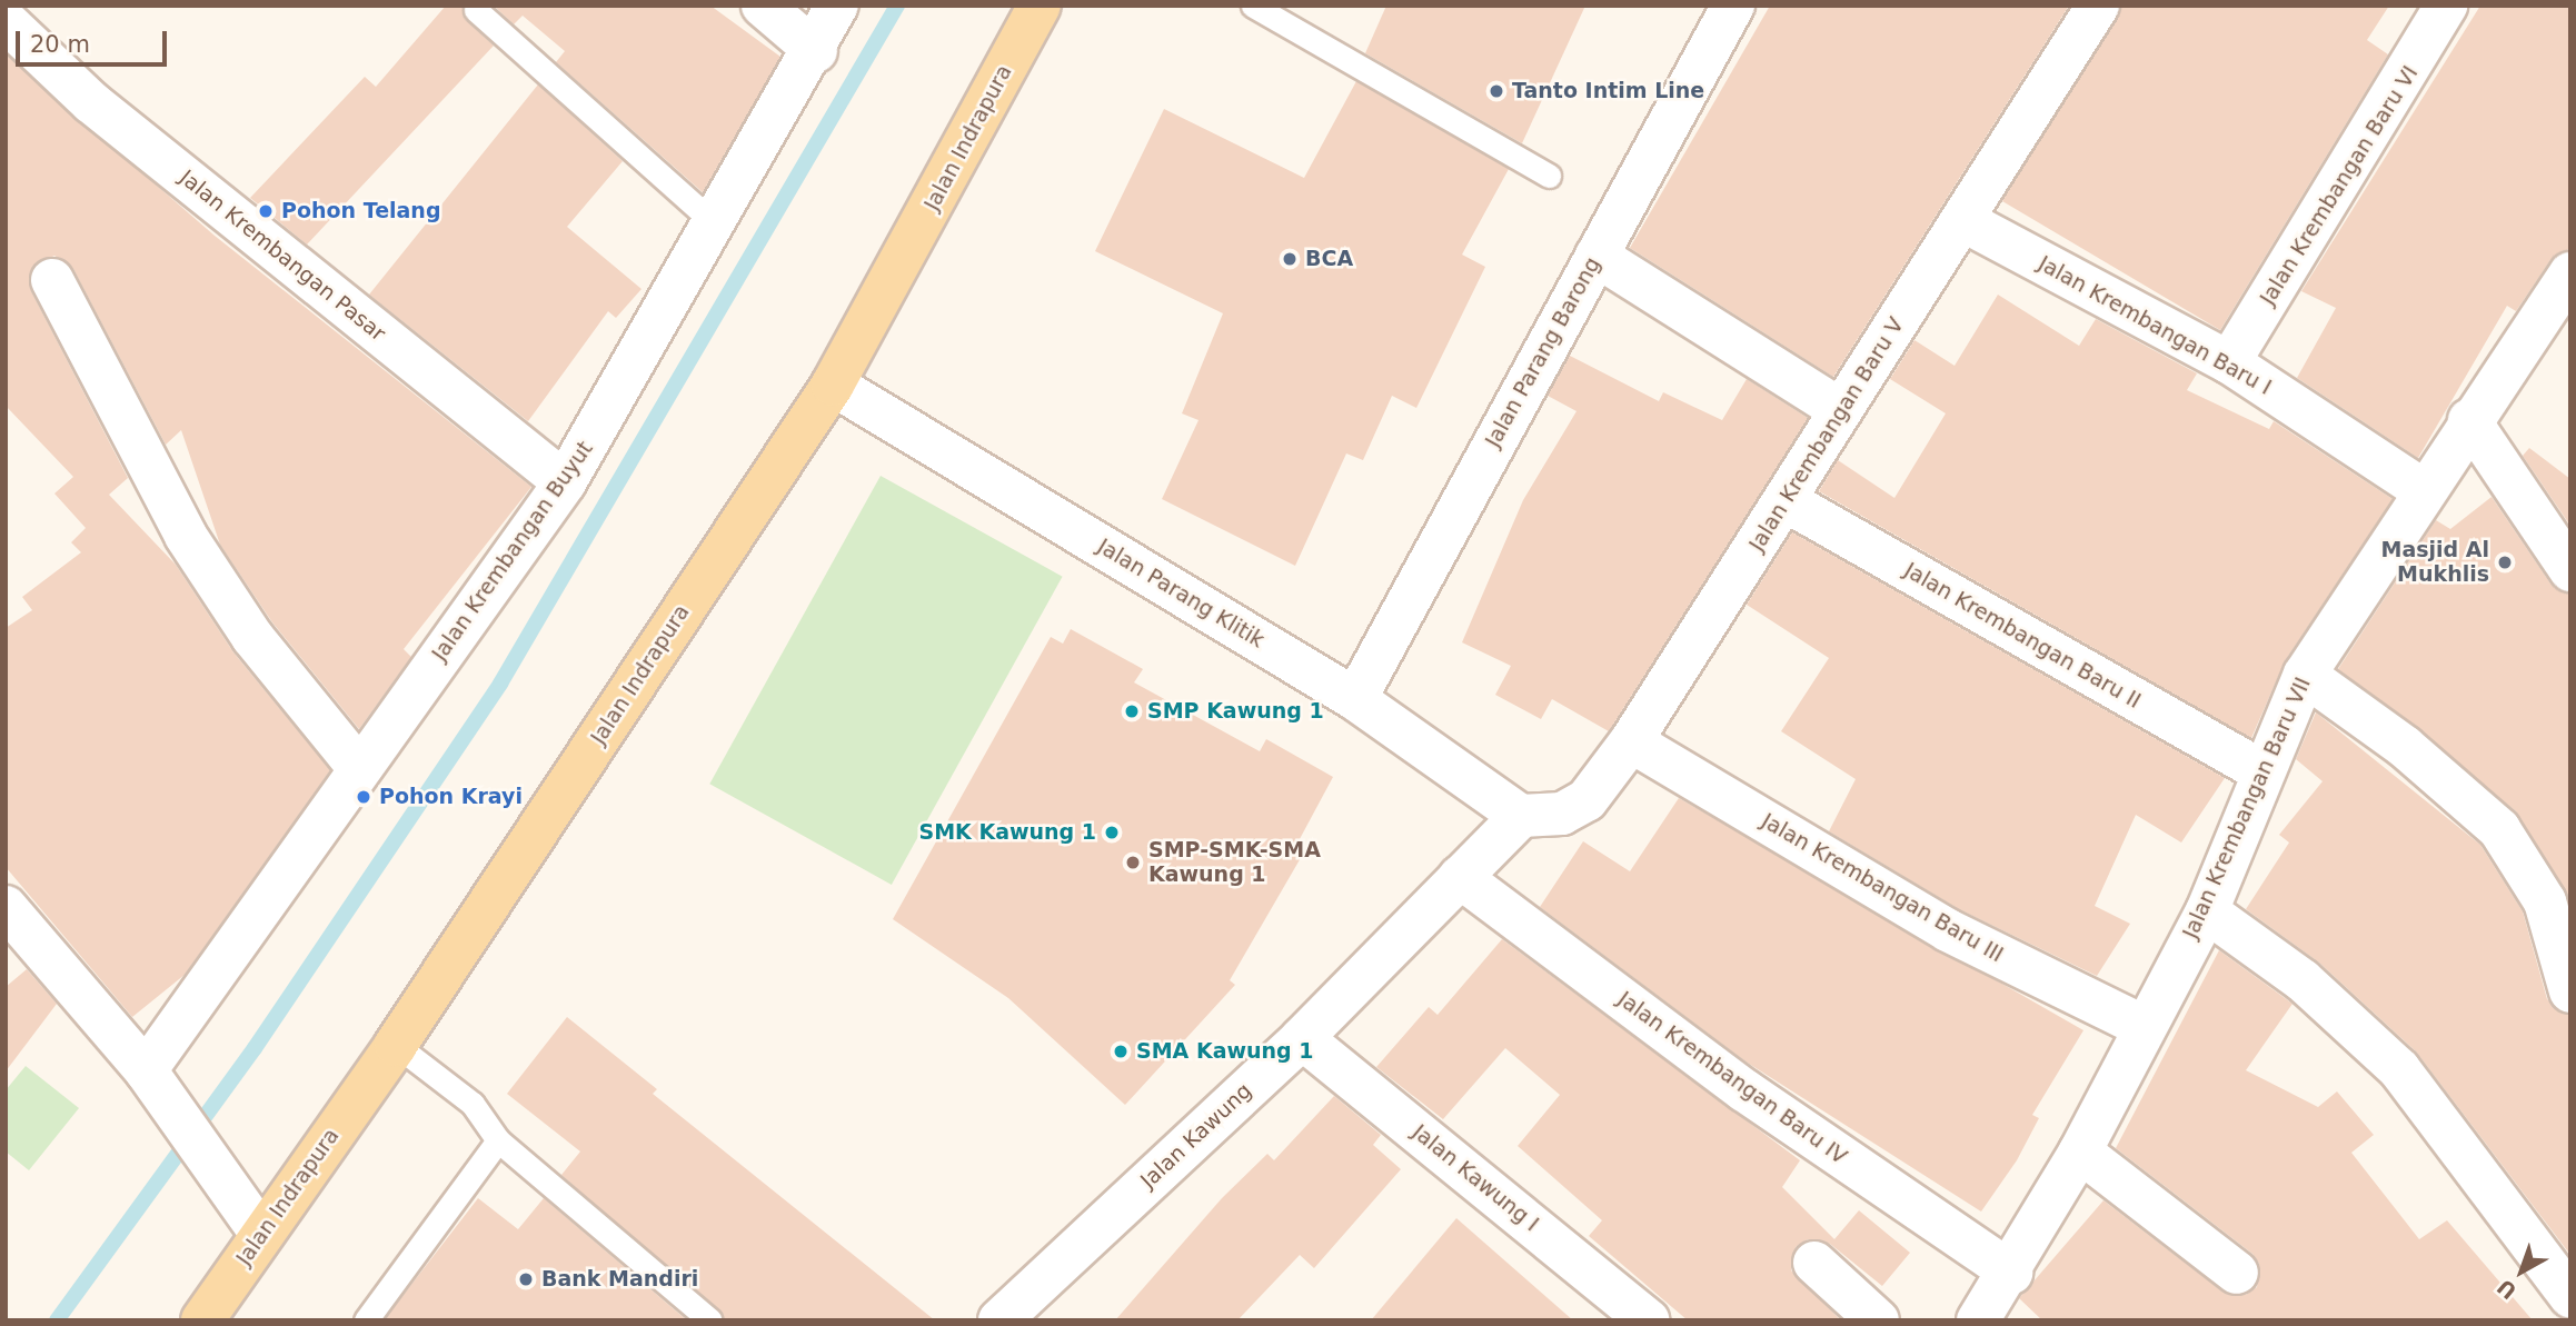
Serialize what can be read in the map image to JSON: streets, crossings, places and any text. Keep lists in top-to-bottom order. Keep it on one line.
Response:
{"streets":{"main road":["Jalan Indrapura"],"street":["Jalan Krembangan Baru VI","Jalan Krembangan Pasar","Jalan Krembangan Baru I","Jalan Parang Barong","Jalan Krembangan Baru V","Jalan Krembangan Buyut","Jalan Parang Klitik","Jalan Krembangan Baru II","Jalan Krembangan Baru VII","Jalan Krembangan Baru III","Jalan Krembangan Baru IV","Jalan Kawung","Jalan Kawung I"]},"crossings":[["Jalan Indrapura","Jalan Parang Klitik"],["Jalan Krembangan Baru VI","Jalan Krembangan Baru I"],["Jalan Krembangan Pasar","Jalan Krembangan Buyut"],["Jalan Krembangan Baru I","Jalan Krembangan Baru V"],["Jalan Krembangan Baru I","Jalan Krembangan Baru VII"],["Jalan Parang Barong","Jalan Parang Klitik"],["Jalan Krembangan Baru V","Jalan Parang Klitik"],["Jalan Krembangan Baru V","Jalan Krembangan Baru II"],["Jalan Krembangan Baru V","Jalan Krembangan Baru III"],["Jalan Krembangan Baru V","Jalan Kawung"],["Jalan Parang Klitik","Jalan Kawung"],["Jalan Krembangan Baru II","Jalan Krembangan Baru VII"],["Jalan Krembangan Baru VII","Jalan Krembangan Baru III"],["Jalan Krembangan Baru VII","Jalan Krembangan Baru IV"],["Jalan Krembangan Baru IV","Jalan Kawung"],["Jalan Kawung","Jalan Kawung I"]],"places":["Tanto Intim Line","Pohon Telang","BCA","Masjid Al Mukhlis","SMP Kawung 1","Pohon Krayi","SMK Kawung 1","SMP-SMK-SMA Kawung 1","SMA Kawung 1","Bank Mandiri"],"scale_bar":"20 m","north":"bottom left"}
